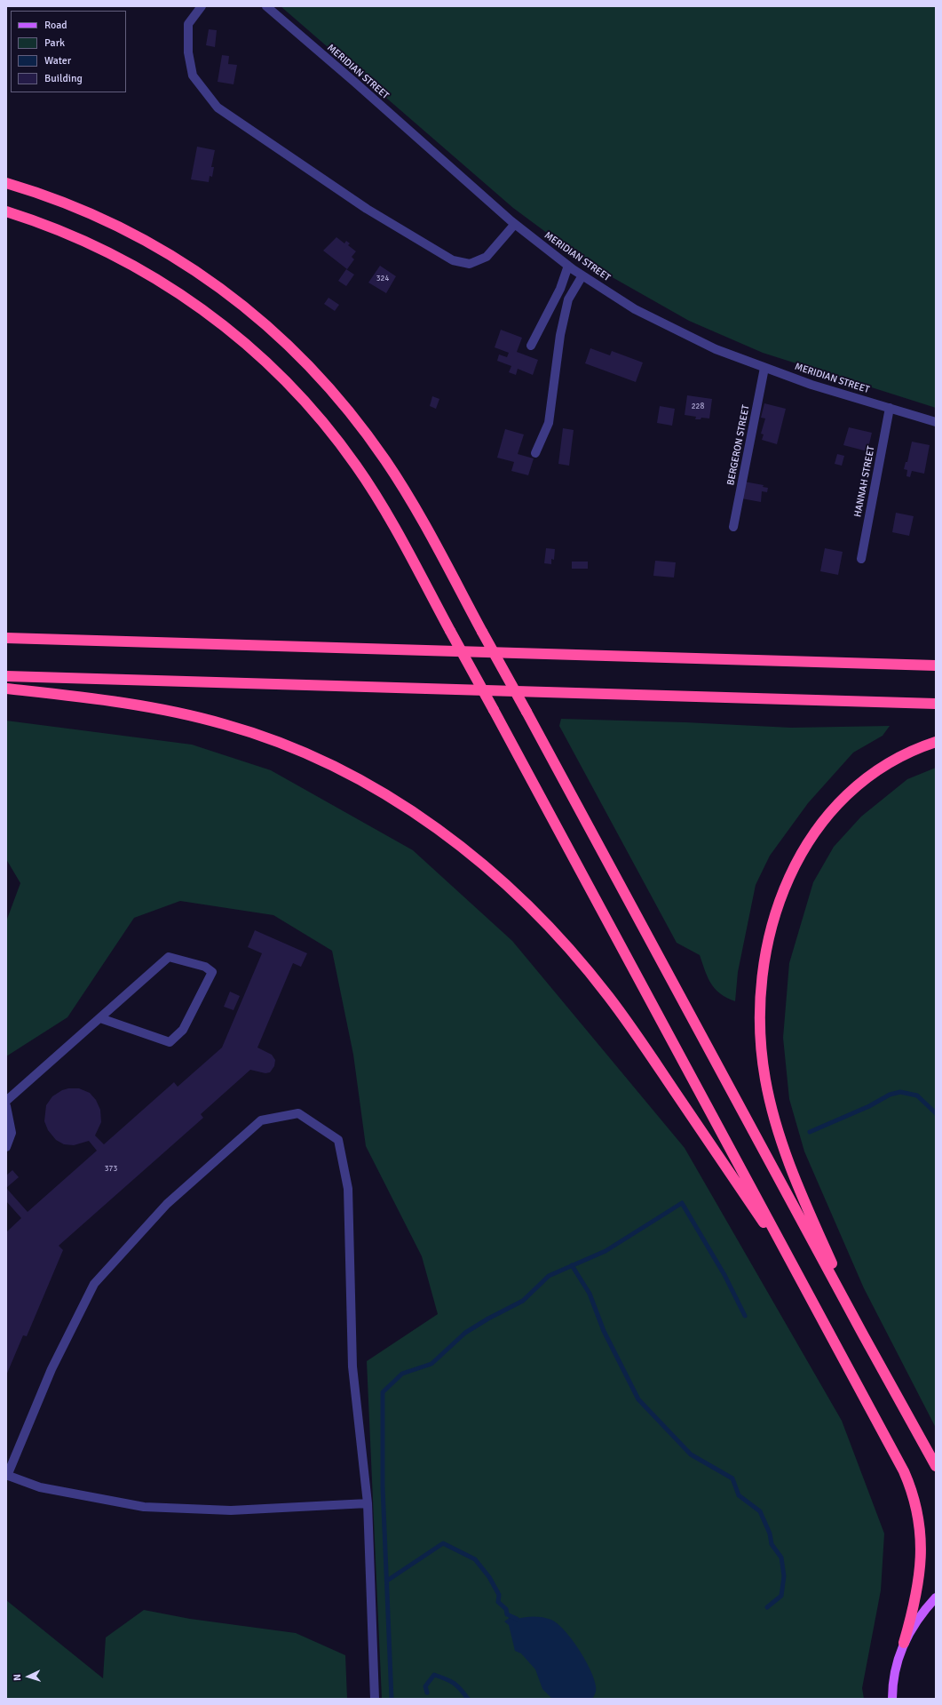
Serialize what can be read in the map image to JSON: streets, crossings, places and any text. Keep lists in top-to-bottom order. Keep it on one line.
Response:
{"streets":{"street":["MERIDIAN STREET","BERGERON STREET","HANNAH STREET"]},"crossings":[["MERIDIAN STREET","BERGERON STREET"],["MERIDIAN STREET","HANNAH STREET"]],"house_numbers":["324","228","373"],"legend":["Road","Park","Water","Building"],"north":"left"}
